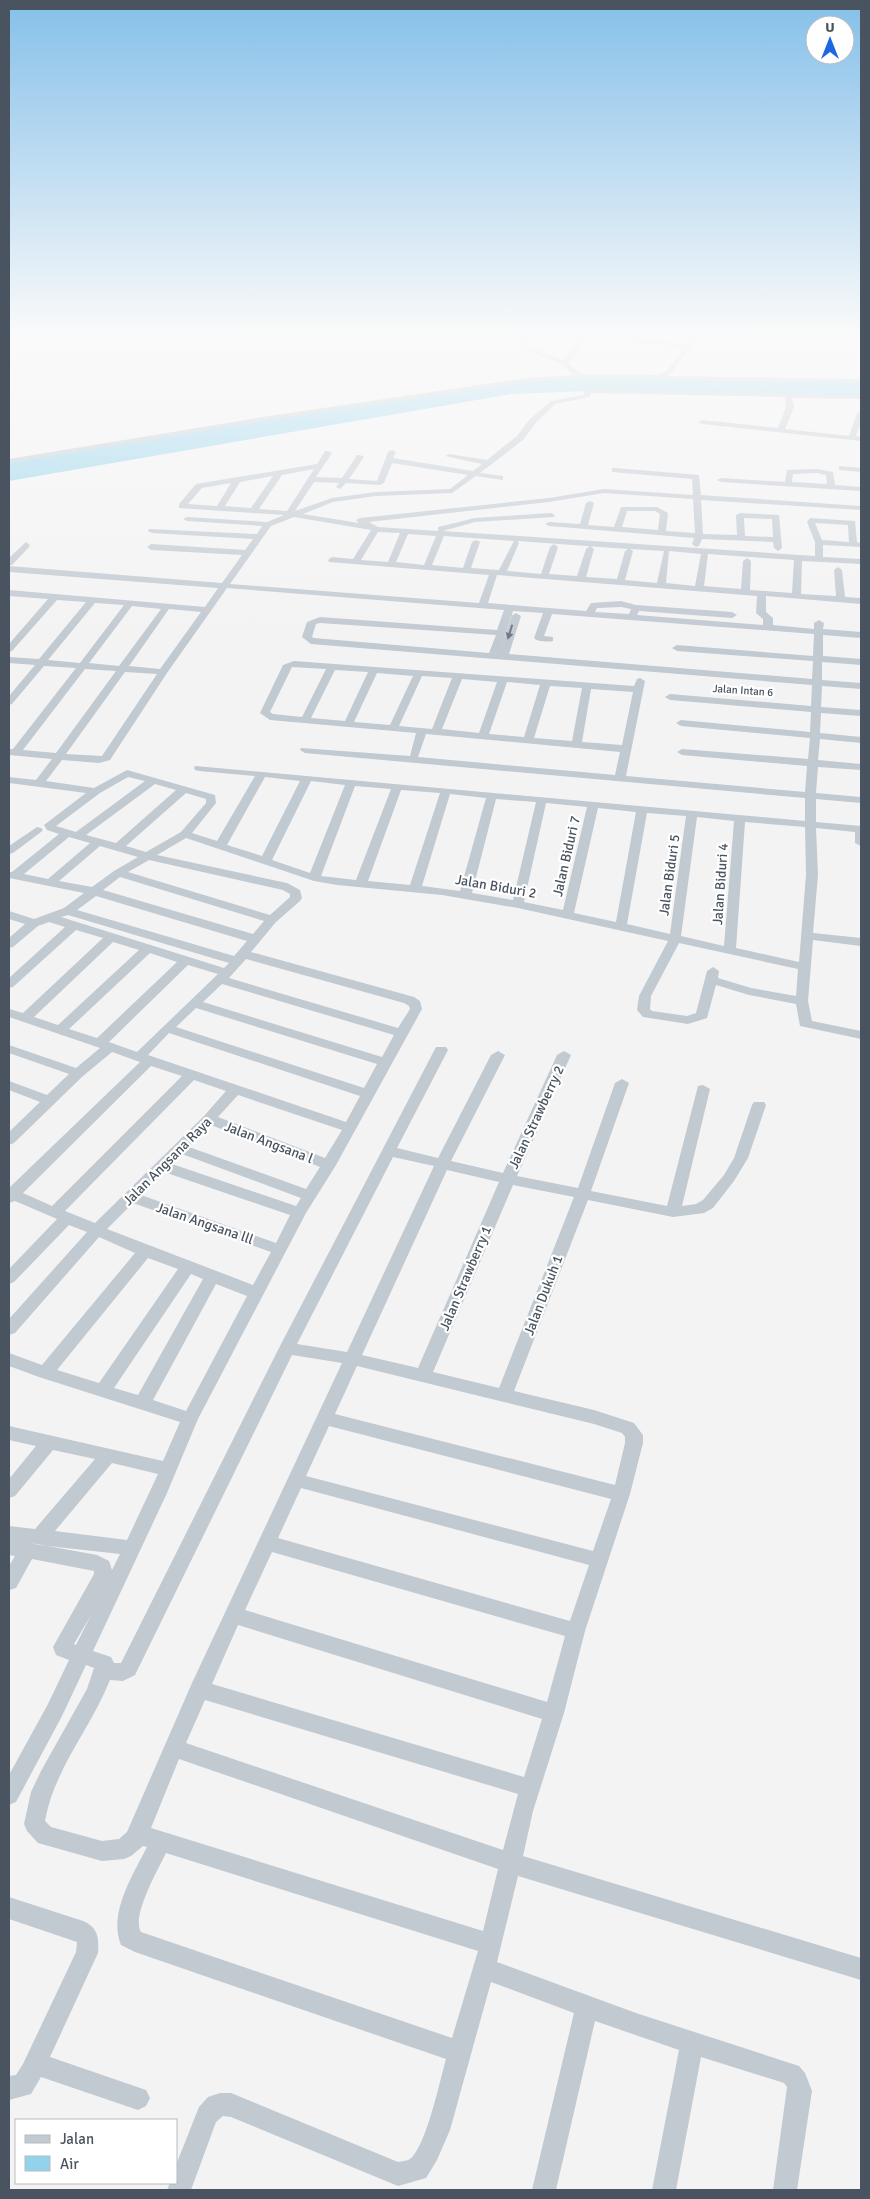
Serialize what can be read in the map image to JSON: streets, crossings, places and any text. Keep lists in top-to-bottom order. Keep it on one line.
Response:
{"streets":{"street":["Jalan Intan 6","Jalan Biduri 7","Jalan Biduri 5","Jalan Biduri 4","Jalan Biduri 2","Jalan Strawberry 2","Jalan Angsana l","Jalan Angsana Raya","Jalan Angsana lll","Jalan Strawberry 1","Jalan Dukuh 1"]},"crossings":[["Jalan Biduri 7","Jalan Biduri 2"],["Jalan Biduri 5","Jalan Biduri 2"],["Jalan Biduri 4","Jalan Biduri 2"],["Jalan Strawberry 2","Jalan Strawberry 1"],["Jalan Angsana l","Jalan Angsana Raya"],["Jalan Angsana Raya","Jalan Angsana lll"]],"legend":["Jalan","Air"],"north":"top"}
